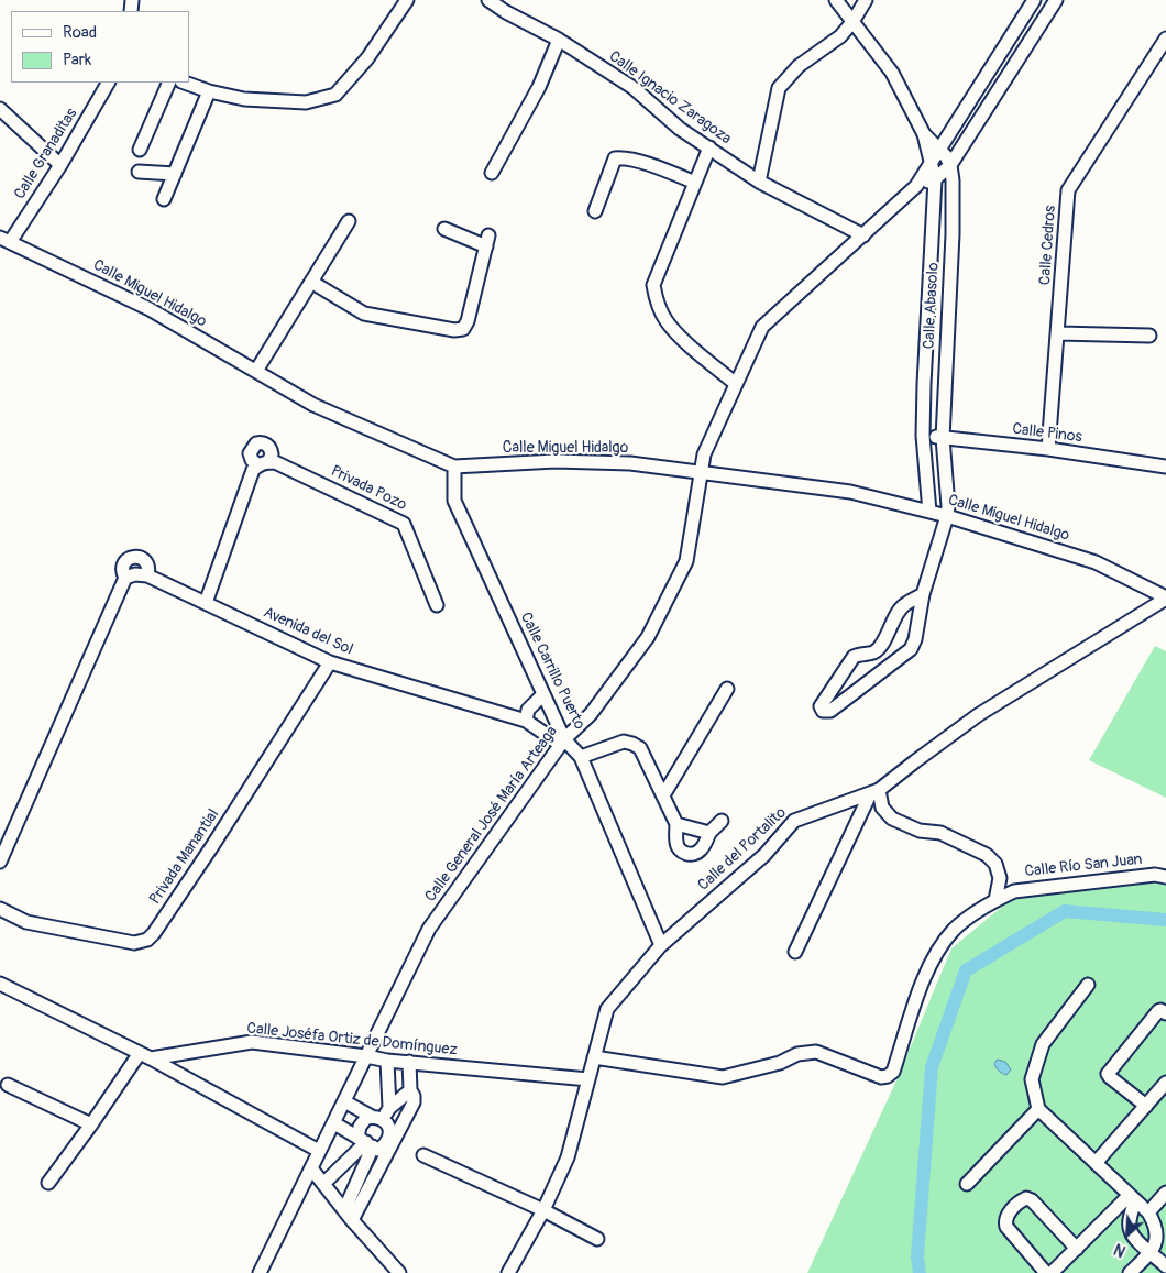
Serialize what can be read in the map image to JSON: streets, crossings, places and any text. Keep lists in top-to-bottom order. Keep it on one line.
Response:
{"streets":{"street":["Calle Ignacio Zaragoza","Calle Granaditas","Calle Cedros","Calle Miguel Hidalgo","Calle Abasolo","Calle Pinos","Privada Pozo","Avenida del Sol","Calle Carrillo Puerto","Calle General José María Arteaga","Calle del Portalito","Privada Manantial","Calle Río San Juan","Calle Joséfa Ortiz de Domínguez"]},"crossings":[["Calle Ignacio Zaragoza","Calle General José María Arteaga"],["Calle Granaditas","Calle Miguel Hidalgo"],["Calle Cedros","Calle Pinos"],["Calle Miguel Hidalgo","Calle Abasolo"],["Calle Miguel Hidalgo","Calle Carrillo Puerto"],["Calle Miguel Hidalgo","Calle General José María Arteaga"],["Calle Miguel Hidalgo","Calle del Portalito"],["Calle Abasolo","Calle Pinos"],["Calle Abasolo","Calle General José María Arteaga"],["Privada Pozo","Avenida del Sol"],["Avenida del Sol","Calle Carrillo Puerto"],["Avenida del Sol","Calle General José María Arteaga"],["Avenida del Sol","Privada Manantial"],["Calle Carrillo Puerto","Calle General José María Arteaga"],["Calle Carrillo Puerto","Calle del Portalito"],["Calle General José María Arteaga","Calle Joséfa Ortiz de Domínguez"],["Calle del Portalito","Calle Río San Juan"],["Calle del Portalito","Calle Joséfa Ortiz de Domínguez"]],"legend":["Road","Park"],"north":"bottom left"}
